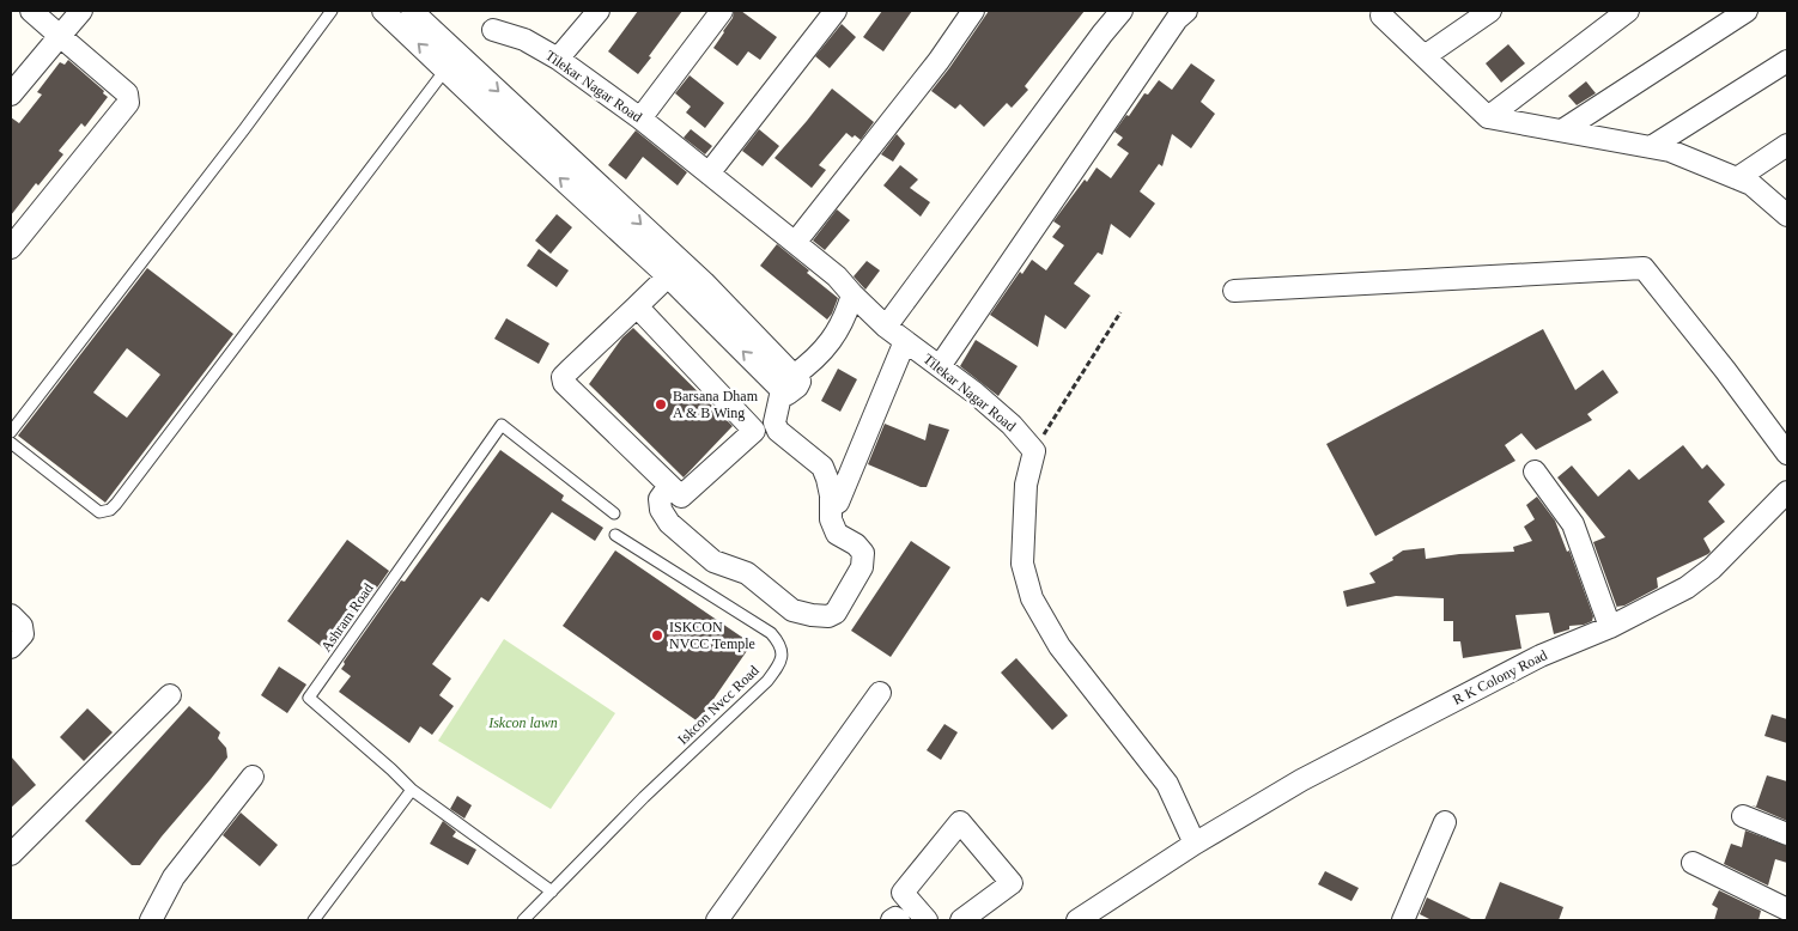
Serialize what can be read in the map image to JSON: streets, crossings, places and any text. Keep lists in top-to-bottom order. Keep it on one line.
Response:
{"streets":{"street":["Tilekar Nagar Road","R K Colony Road"],"lane":["Ashram Road","Iskcon Nvcc Road"]},"parks":["Iskcon lawn"],"places":["Barsana Dham A & B Wing","ISKCON NVCC Temple"]}
